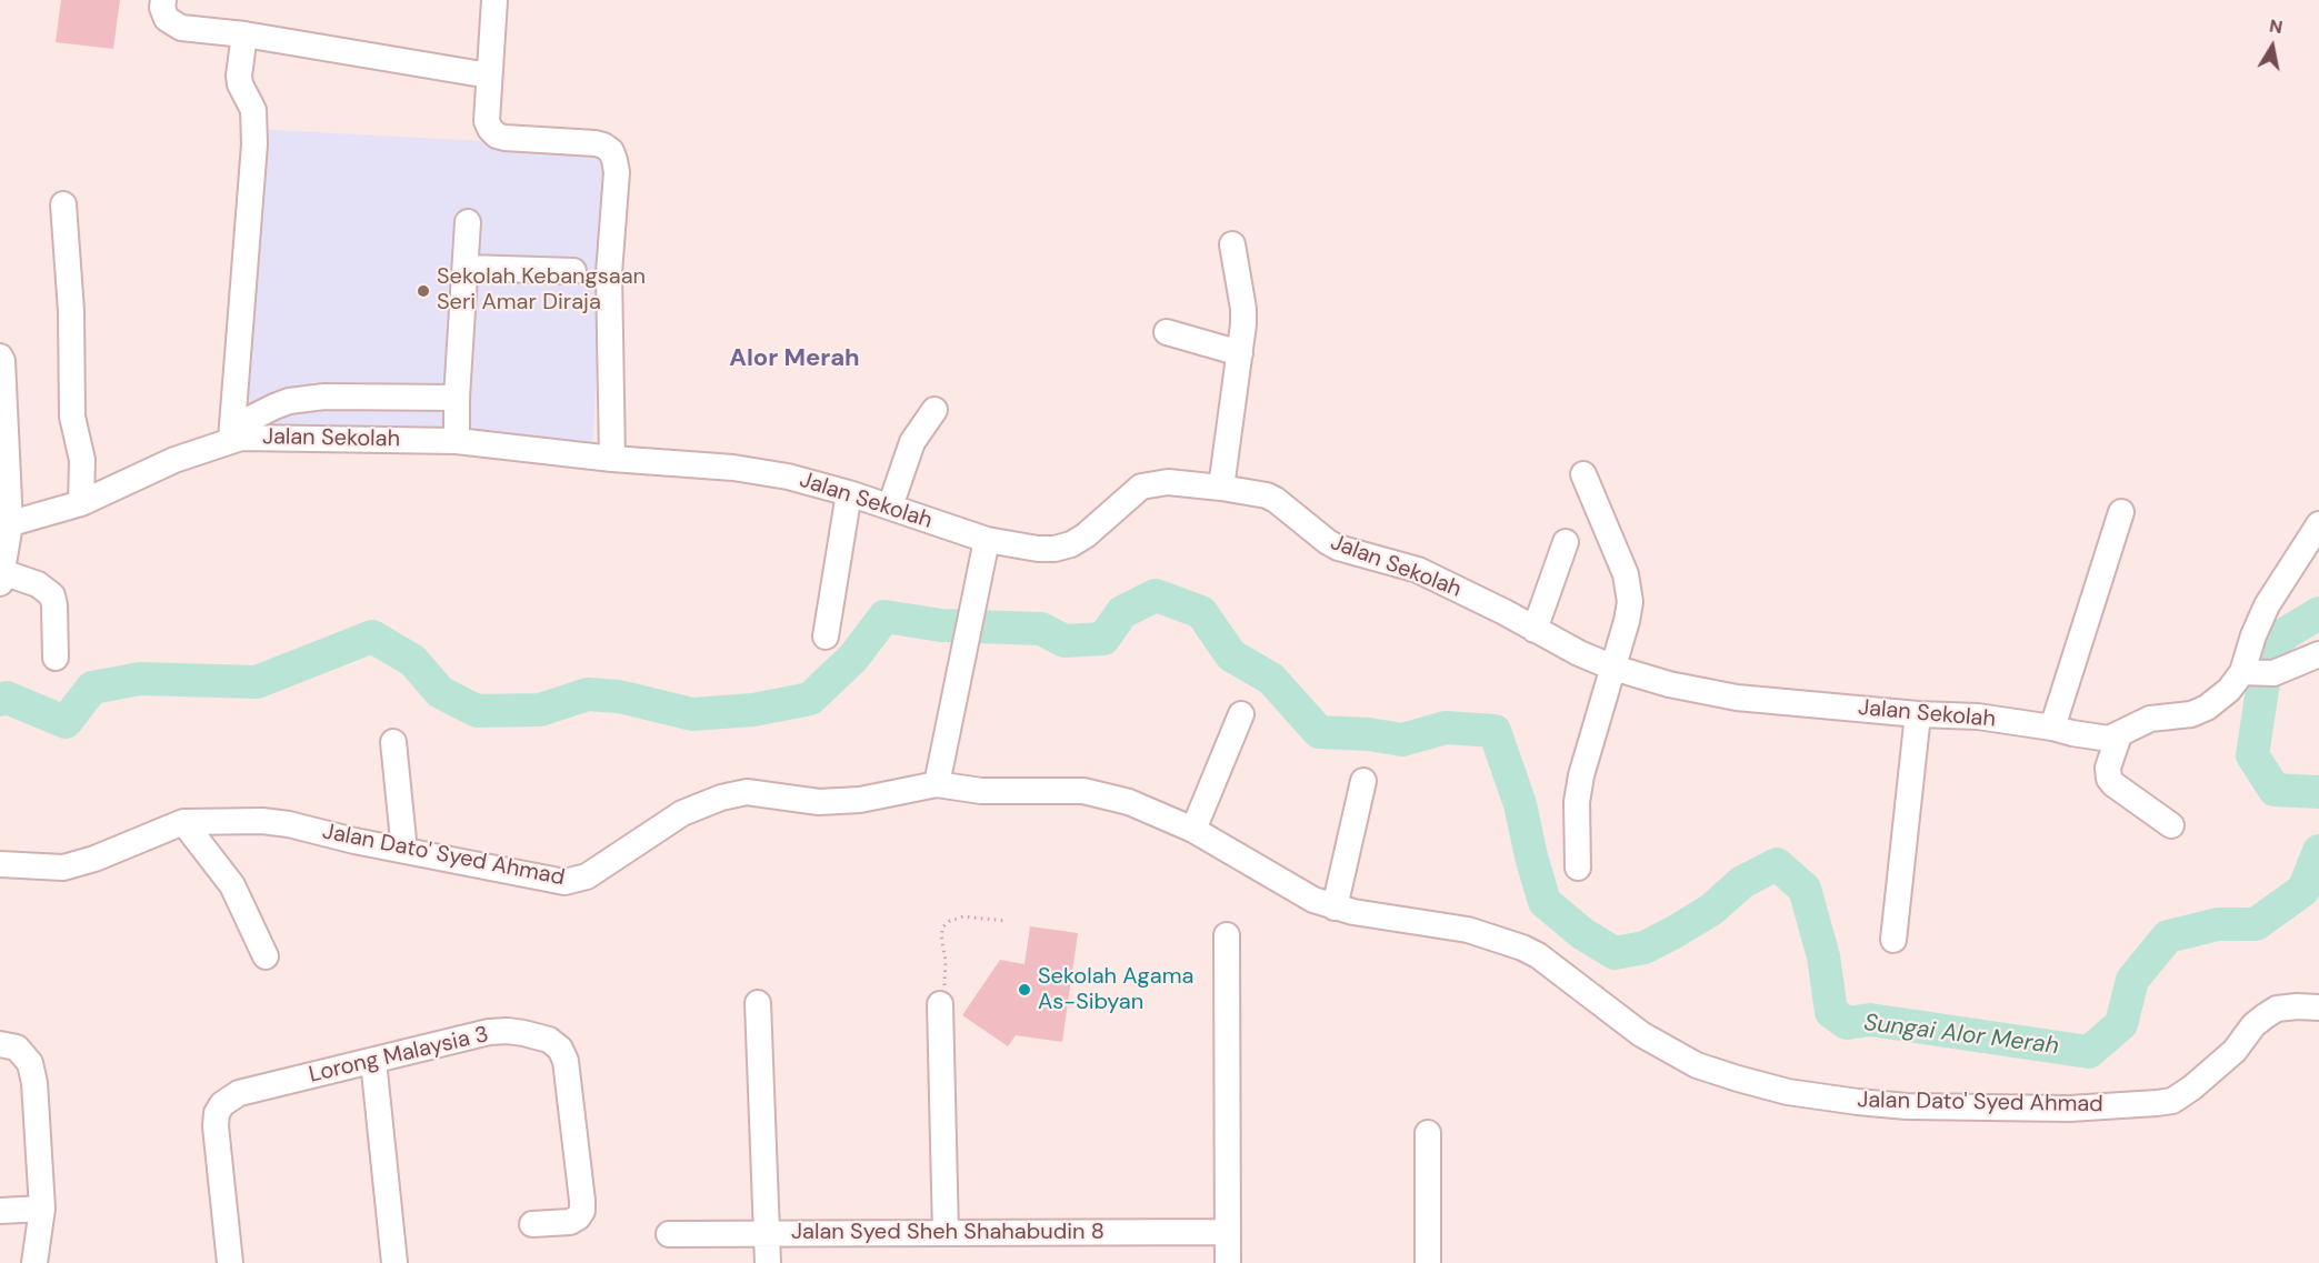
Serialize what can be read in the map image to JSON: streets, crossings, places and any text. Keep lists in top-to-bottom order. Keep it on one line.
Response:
{"streets":{"street":["Jalan Sekolah","Jalan Dato' Syed Ahmad","Lorong Malaysia 3","Jalan Syed Sheh Shahabudin 8"]},"districts":["Alor Merah"],"water":["Sungai Alor Merah"],"places":["Sekolah Kebangsaan Seri Amar Diraja","Sekolah Agama As-Sibyan"],"north":"top"}
